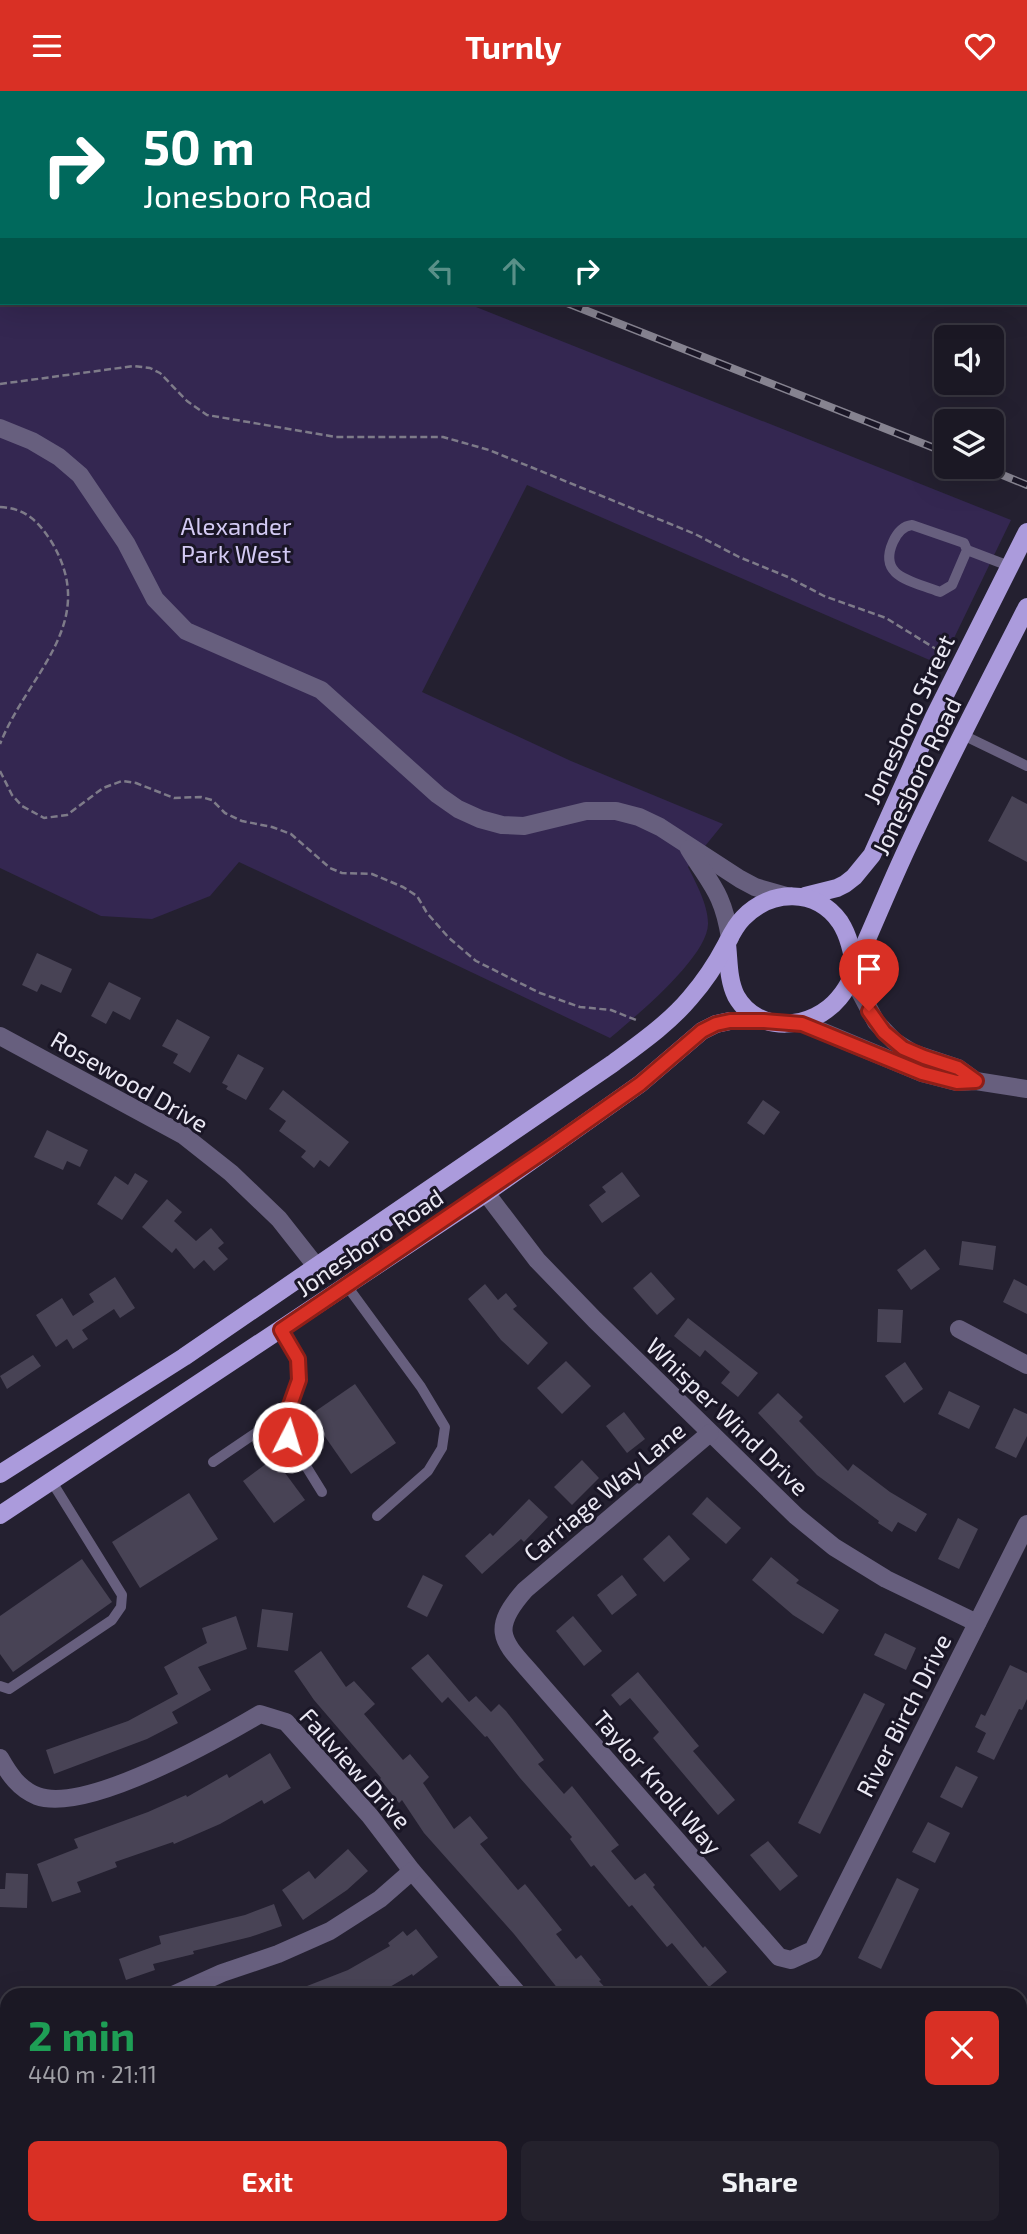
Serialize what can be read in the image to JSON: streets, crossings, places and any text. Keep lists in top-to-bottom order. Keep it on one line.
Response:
{"streets":{"main road":["Jonesboro Street","Jonesboro Road"],"street":["Rosewood Drive","Whisper Wind Drive","Carriage Way Lane","River Birch Drive","Fallview Drive","Taylor Knoll Way"]},"crossings":[["Jonesboro Street","Jonesboro Road"],["Jonesboro Road","Rosewood Drive"],["Jonesboro Road","Whisper Wind Drive"],["Whisper Wind Drive","Carriage Way Lane"],["Whisper Wind Drive","River Birch Drive"],["Carriage Way Lane","Taylor Knoll Way"],["River Birch Drive","Taylor Knoll Way"]],"parks":["Alexander Park West"],"page":{"header":"Turnly","turn":["50 m","Jonesboro Road"],"heading":["2 min","440 m · 21:11"],"buttons":["Exit","Share"]}}
